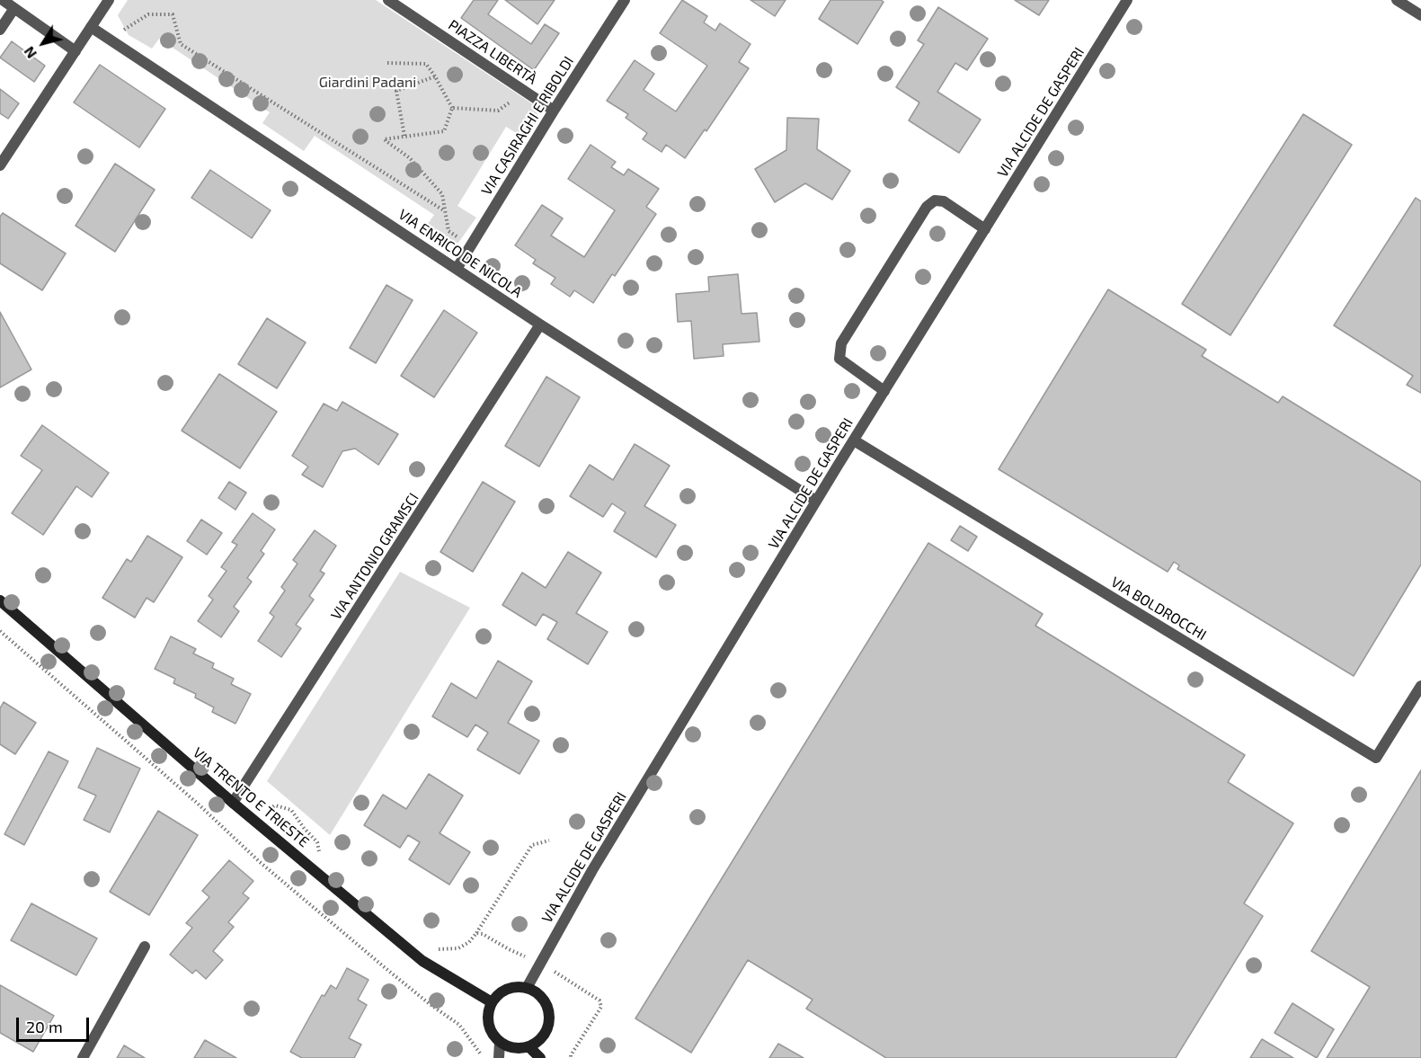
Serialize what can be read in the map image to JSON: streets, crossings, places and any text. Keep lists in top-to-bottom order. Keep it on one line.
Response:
{"streets":{"street":["PIAZZA LIBERTÀ","VIA ALCIDE DE GASPERI","VIA CASIRAGHI E RIBOLDI","VIA ENRICO DE NICOLA","VIA ANTONIO GRAMSCI","VIA BOLDROCCHI","VIA TRENTO E TRIESTE"]},"crossings":[["PIAZZA LIBERTÀ","VIA CASIRAGHI E RIBOLDI"],["VIA ALCIDE DE GASPERI","VIA ENRICO DE NICOLA"],["VIA ALCIDE DE GASPERI","VIA BOLDROCCHI"],["VIA ALCIDE DE GASPERI","VIA TRENTO E TRIESTE"],["VIA CASIRAGHI E RIBOLDI","VIA ENRICO DE NICOLA"],["VIA ENRICO DE NICOLA","VIA ANTONIO GRAMSCI"],["VIA ANTONIO GRAMSCI","VIA TRENTO E TRIESTE"]],"parks":["Giardini Padani"],"scale_bar":"20 m","north":"bottom left"}
